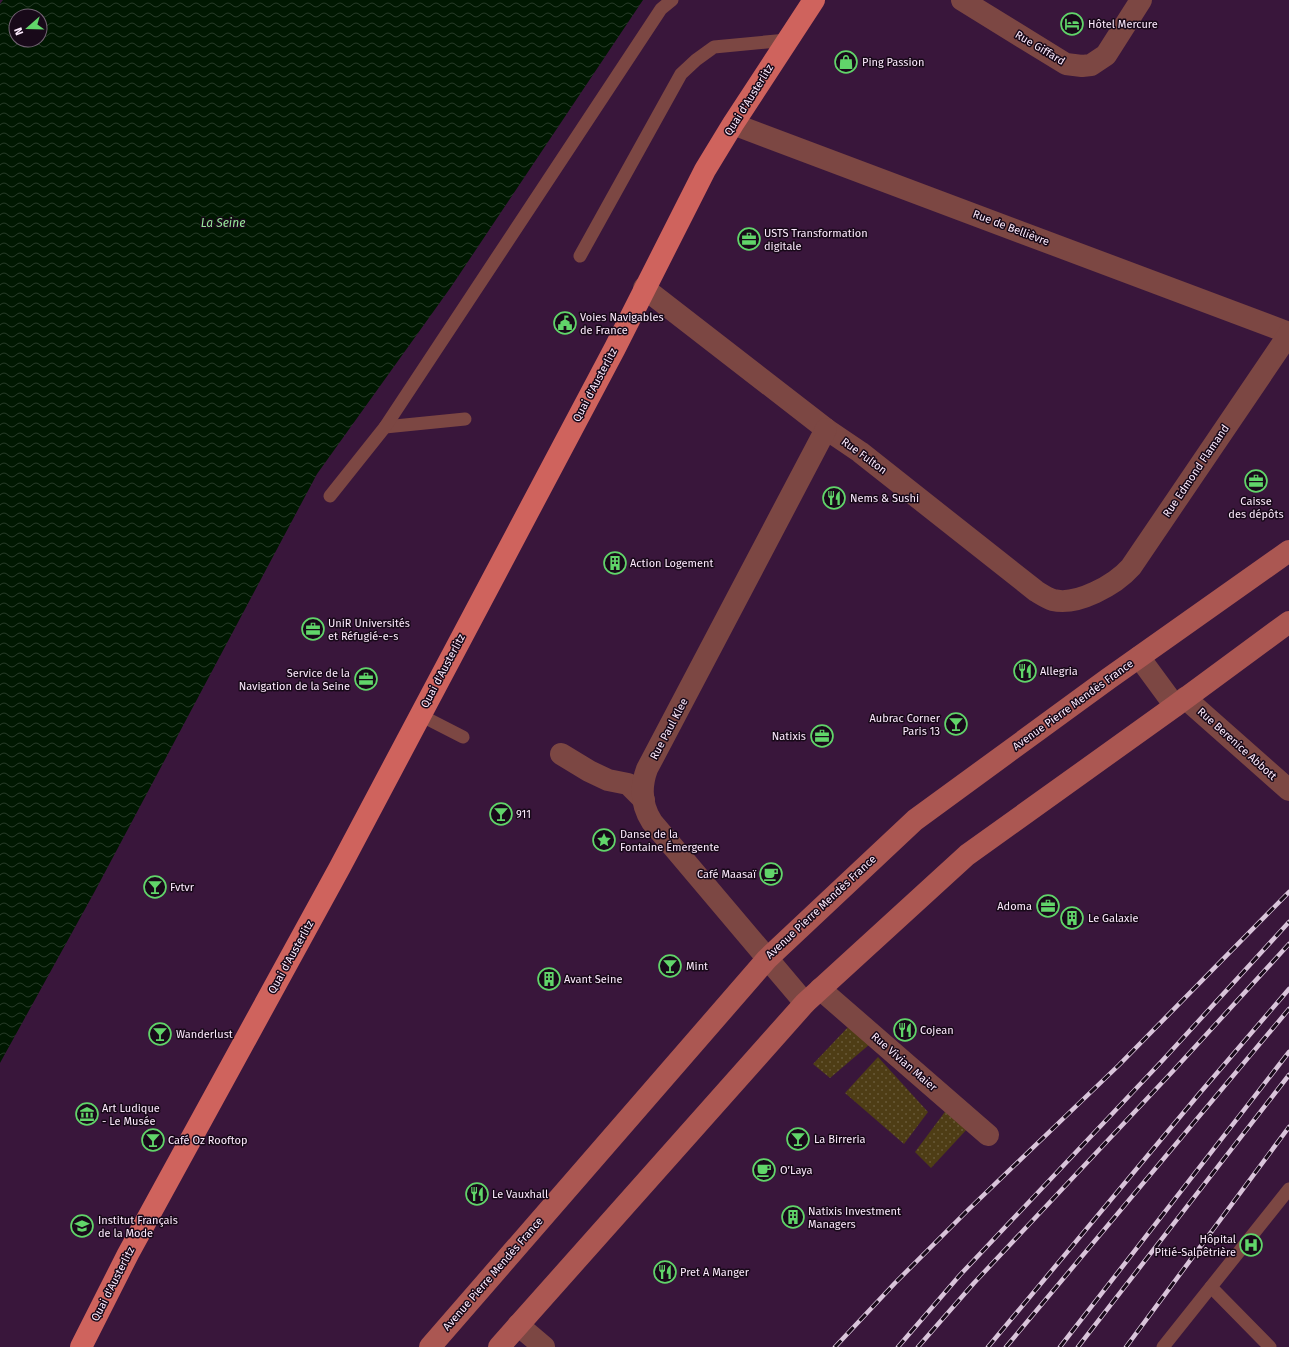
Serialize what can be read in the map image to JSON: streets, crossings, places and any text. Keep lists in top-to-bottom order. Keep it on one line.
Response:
{"streets":{"main road":["Quai d'Austerlitz"],"street":["Rue Giffard","Rue de Bellièvre","Rue Fulton","Rue Edmond Flamand","Avenue Pierre Mendès France","Rue Paul Klee","Rue Berenice Abbott","Rue Vivian Maier"]},"crossings":[["Quai d'Austerlitz","Rue de Bellièvre"],["Quai d'Austerlitz","Rue Fulton"],["Rue de Bellièvre","Rue Edmond Flamand"],["Rue Fulton","Rue Edmond Flamand"],["Rue Fulton","Rue Paul Klee"],["Avenue Pierre Mendès France","Rue Paul Klee"],["Avenue Pierre Mendès France","Rue Berenice Abbott"]],"water":["La Seine"],"places":{"hotel":["Hôtel Mercure"],"shop":["Ping Passion"],"office":["USTS Transformation digitale","Caisse des dépôts","UniR Universités et Réfugié-e-s","Service de la Navigation de la Seine","Natixis","Adoma"],"public building":["Voies Navigables de France"],"restaurant":["Nems & Sushi","Allegria","Cojean","Le Vauxhall","Pret A Manger"],"building":["Action Logement","Le Galaxie","Avant Seine","Natixis Investment Managers"],"bar":["Aubrac Corner Paris 13","911","Fvtvr","Mint","Wanderlust","La Birreria","Café Oz Rooftop"],"place":["Danse de la Fontaine Émergente"],"cafe":["Café Maasaï","O’Laya"],"museum":["Art Ludique - Le Musée"],"school or university":["Institut Français de la Mode"],"hospital":["Hôpital Pitié-Salpêtrière"]},"north":"left"}
